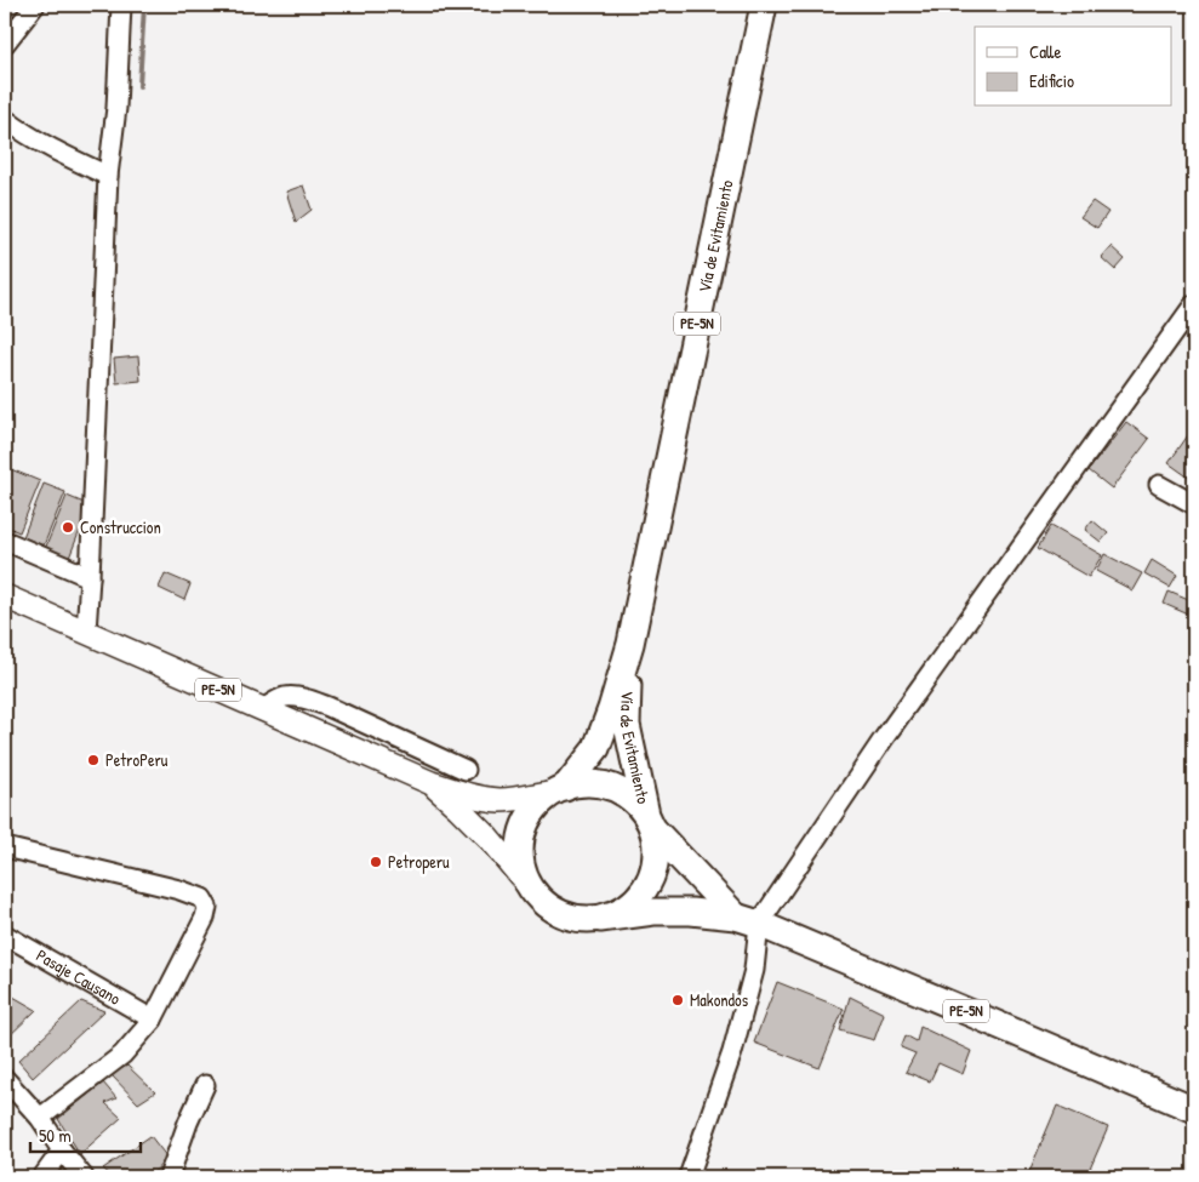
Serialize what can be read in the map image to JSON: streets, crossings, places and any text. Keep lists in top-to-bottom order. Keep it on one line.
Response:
{"streets":{"highway":["Vía de Evitamiento","PE-5N"],"street":["Pasaje Causano"]},"crossings":[["Vía de Evitamiento","PE-5N"]],"places":["Construccion","PetroPeru","Petroperu","Makondos"],"legend":["Calle","Edificio"],"scale_bar":"50 m"}
